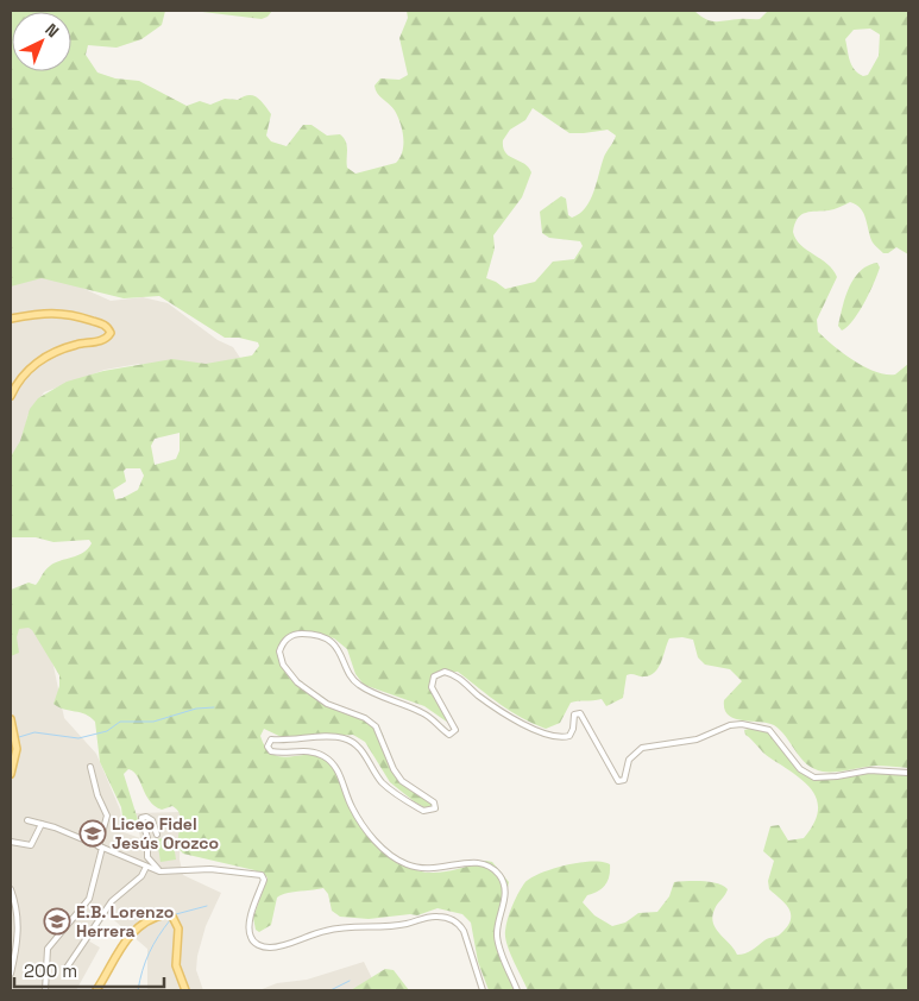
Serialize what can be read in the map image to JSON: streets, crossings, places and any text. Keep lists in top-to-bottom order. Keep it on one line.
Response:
{"places":{"school or university":["Liceo Fidel Jesús Orozco","E.B. Lorenzo Herrera"]},"scale_bar":"200 m","north":"top right"}
